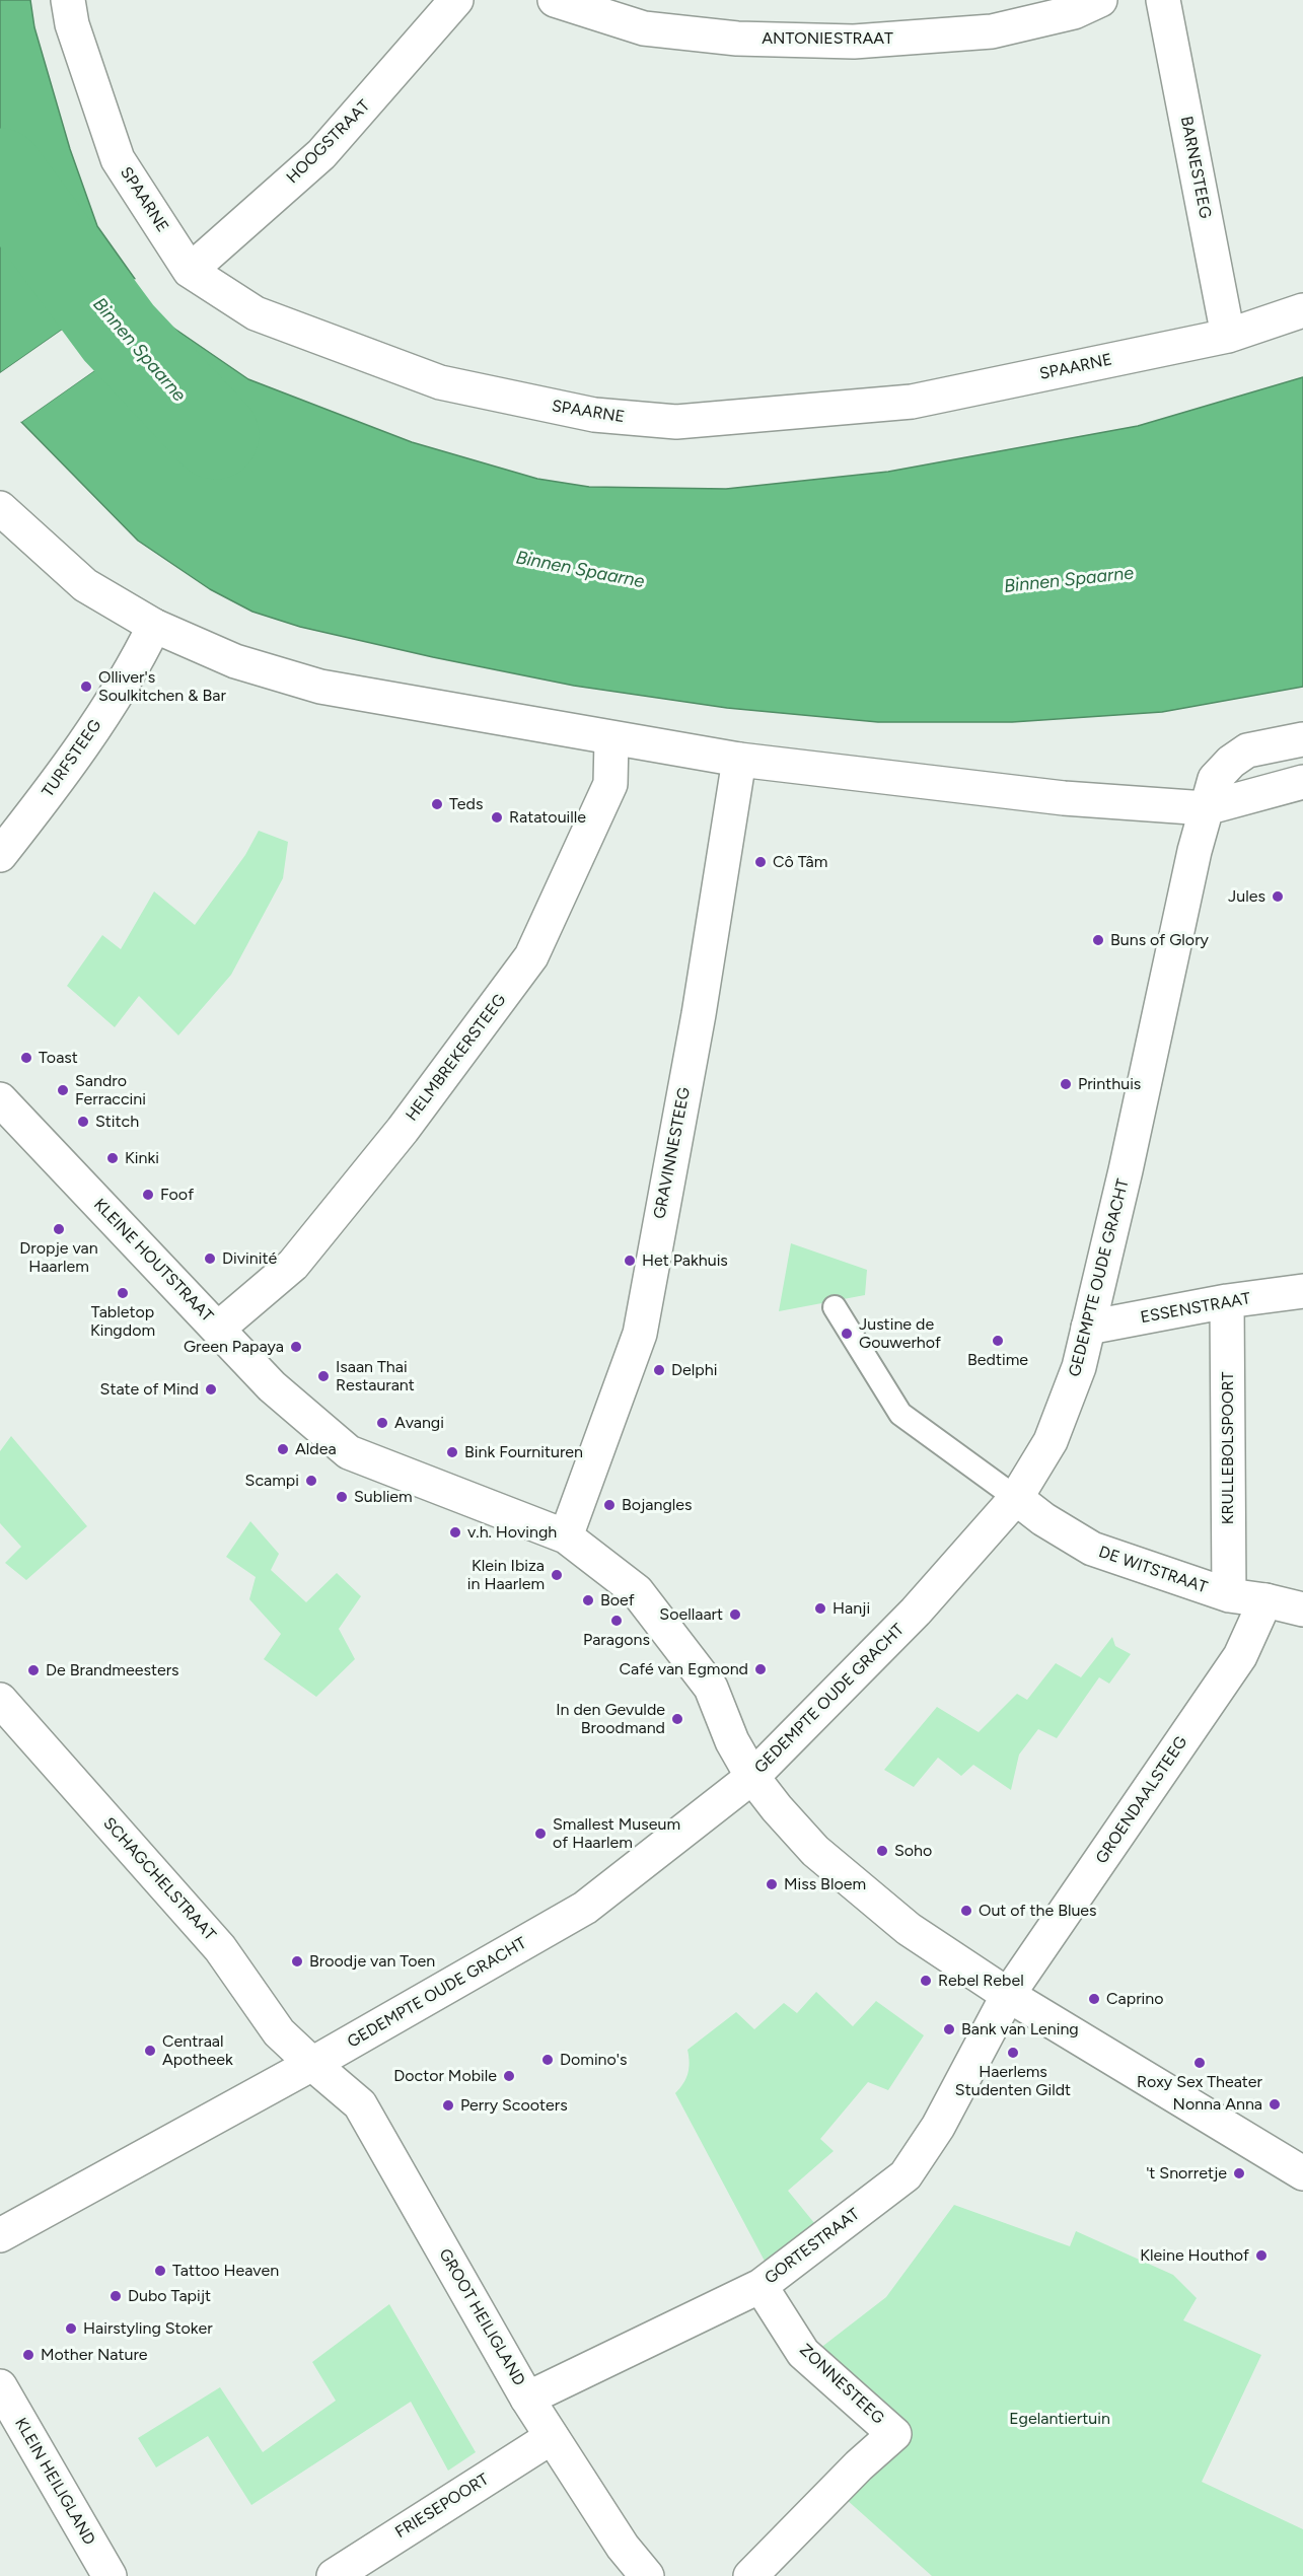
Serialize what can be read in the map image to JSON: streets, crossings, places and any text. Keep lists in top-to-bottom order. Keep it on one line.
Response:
{"streets":{"street":["ANTONIESTRAAT","HOOGSTRAAT","BARNESTEEG","SPAARNE","TURFSTEEG","HELMBREKERSTEEG","GRAVINNESTEEG","KLEINE HOUTSTRAAT","GEDEMPTE OUDE GRACHT","ESSENSTRAAT","KRULLEBOLSPOORT","DE WITSTRAAT","GROENDAALSTEEG","SCHAGCHELSTRAAT","GORTESTRAAT","GROOT HEILIGLAND","ZONNESTEEG","KLEIN HEILIGLAND","FRIESEPOORT"]},"crossings":[["HOOGSTRAAT","SPAARNE"],["BARNESTEEG","SPAARNE"],["HELMBREKERSTEEG","KLEINE HOUTSTRAAT"],["GRAVINNESTEEG","KLEINE HOUTSTRAAT"],["KLEINE HOUTSTRAAT","GEDEMPTE OUDE GRACHT"],["KLEINE HOUTSTRAAT","GROENDAALSTEEG"],["KLEINE HOUTSTRAAT","GORTESTRAAT"],["GEDEMPTE OUDE GRACHT","ESSENSTRAAT"],["GEDEMPTE OUDE GRACHT","DE WITSTRAAT"],["GEDEMPTE OUDE GRACHT","SCHAGCHELSTRAAT"],["GEDEMPTE OUDE GRACHT","GROOT HEILIGLAND"],["ESSENSTRAAT","KRULLEBOLSPOORT"],["KRULLEBOLSPOORT","DE WITSTRAAT"],["DE WITSTRAAT","GROENDAALSTEEG"],["GROENDAALSTEEG","GORTESTRAAT"],["SCHAGCHELSTRAAT","GROOT HEILIGLAND"],["GORTESTRAAT","GROOT HEILIGLAND"],["GORTESTRAAT","ZONNESTEEG"],["GROOT HEILIGLAND","FRIESEPOORT"]],"water":["Binnen Spaarne"],"parks":["Egelantiertuin"],"places":["Olliver's Soulkitchen & Bar","Teds","Ratatouille","Cô Tâm","Jules","Buns of Glory","Toast","Printhuis","Sandro Ferraccini","Stitch","Kinki","Foof","Dropje van Haarlem","Divinité","Het Pakhuis","Tabletop Kingdom","Justine de Gouwerhof","Bedtime","Green Papaya","Delphi","Isaan Thai Restaurant","State of Mind","Avangi","Aldea","Bink Fournituren","Scampi","Subliem","Bojangles","v.h. Hovingh","Klein Ibiza in Haarlem","Boef","Hanji","Soellaart","Paragons","Café van Egmond","De Brandmeesters","In den Gevulde Broodmand","Smallest Museum of Haarlem","Soho","Miss Bloem","Out of the Blues","Broodje van Toen","Rebel Rebel","Caprino","Bank van Lening","Centraal Apotheek","Haerlems Studenten Gildt","Domino's","Roxy Sex Theater","Doctor Mobile","Nonna Anna","Perry Scooters","'t Snorretje","Kleine Houthof","Tattoo Heaven","Dubo Tapijt","Hairstyling Stoker","Mother Nature"]}
